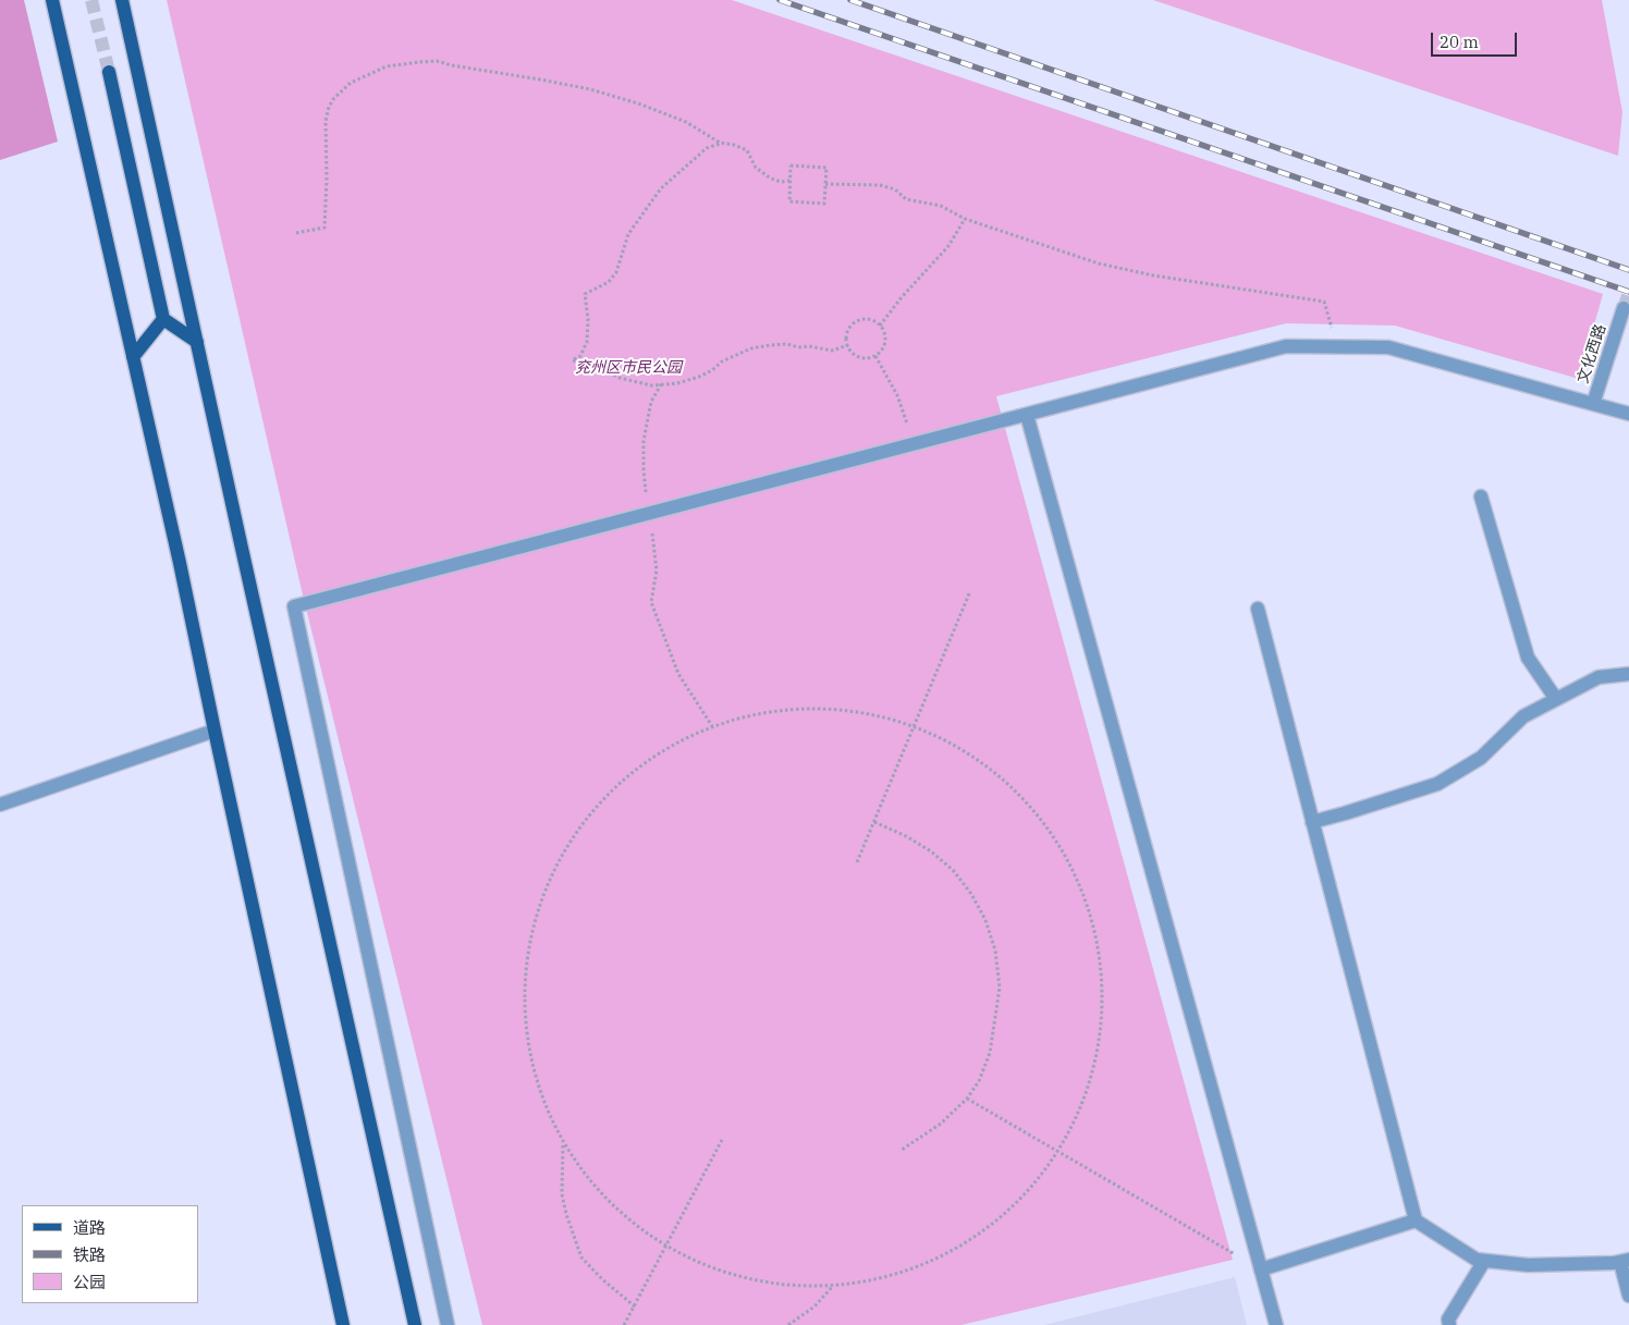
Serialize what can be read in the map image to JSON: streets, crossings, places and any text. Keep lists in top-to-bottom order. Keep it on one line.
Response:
{"streets":{"street":["文化西路"]},"parks":["兖州区市民公园"],"legend":["道路","铁路","公园"],"scale_bar":"20 m"}
